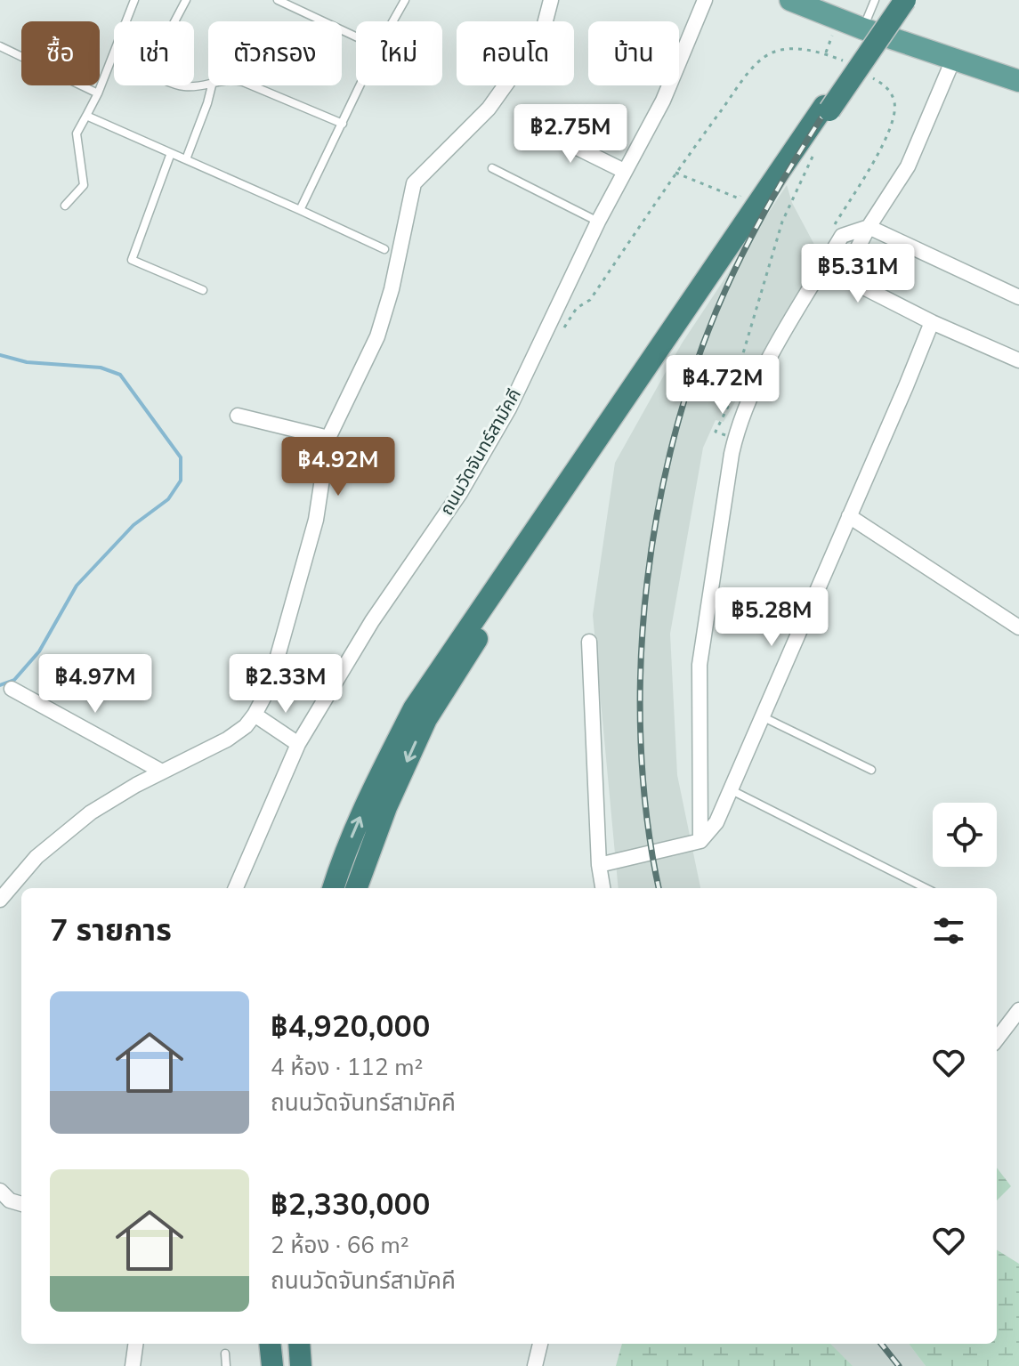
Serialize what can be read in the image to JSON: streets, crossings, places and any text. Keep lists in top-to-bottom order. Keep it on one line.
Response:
{"streets":{"street":["ถนนวัดจันทร์สามัคคี"]},"page":{"chip":["ซื้อ","เช่า","ตัวกรอง","ใหม่","คอนโด","บ้าน"],"price":["฿2.75M","฿5.31M","฿4.72M","฿4.92M","฿5.28M","฿4.97M","฿2.33M"],"heading":"7 รายการ","list":[{"name":"฿4,920,000","note":"4 ห้อง · 112 m² · ถนนวัดจันทร์สามัคคี"},{"name":"฿2,330,000","note":"2 ห้อง · 66 m² · ถนนวัดจันทร์สามัคคี"}]}}
